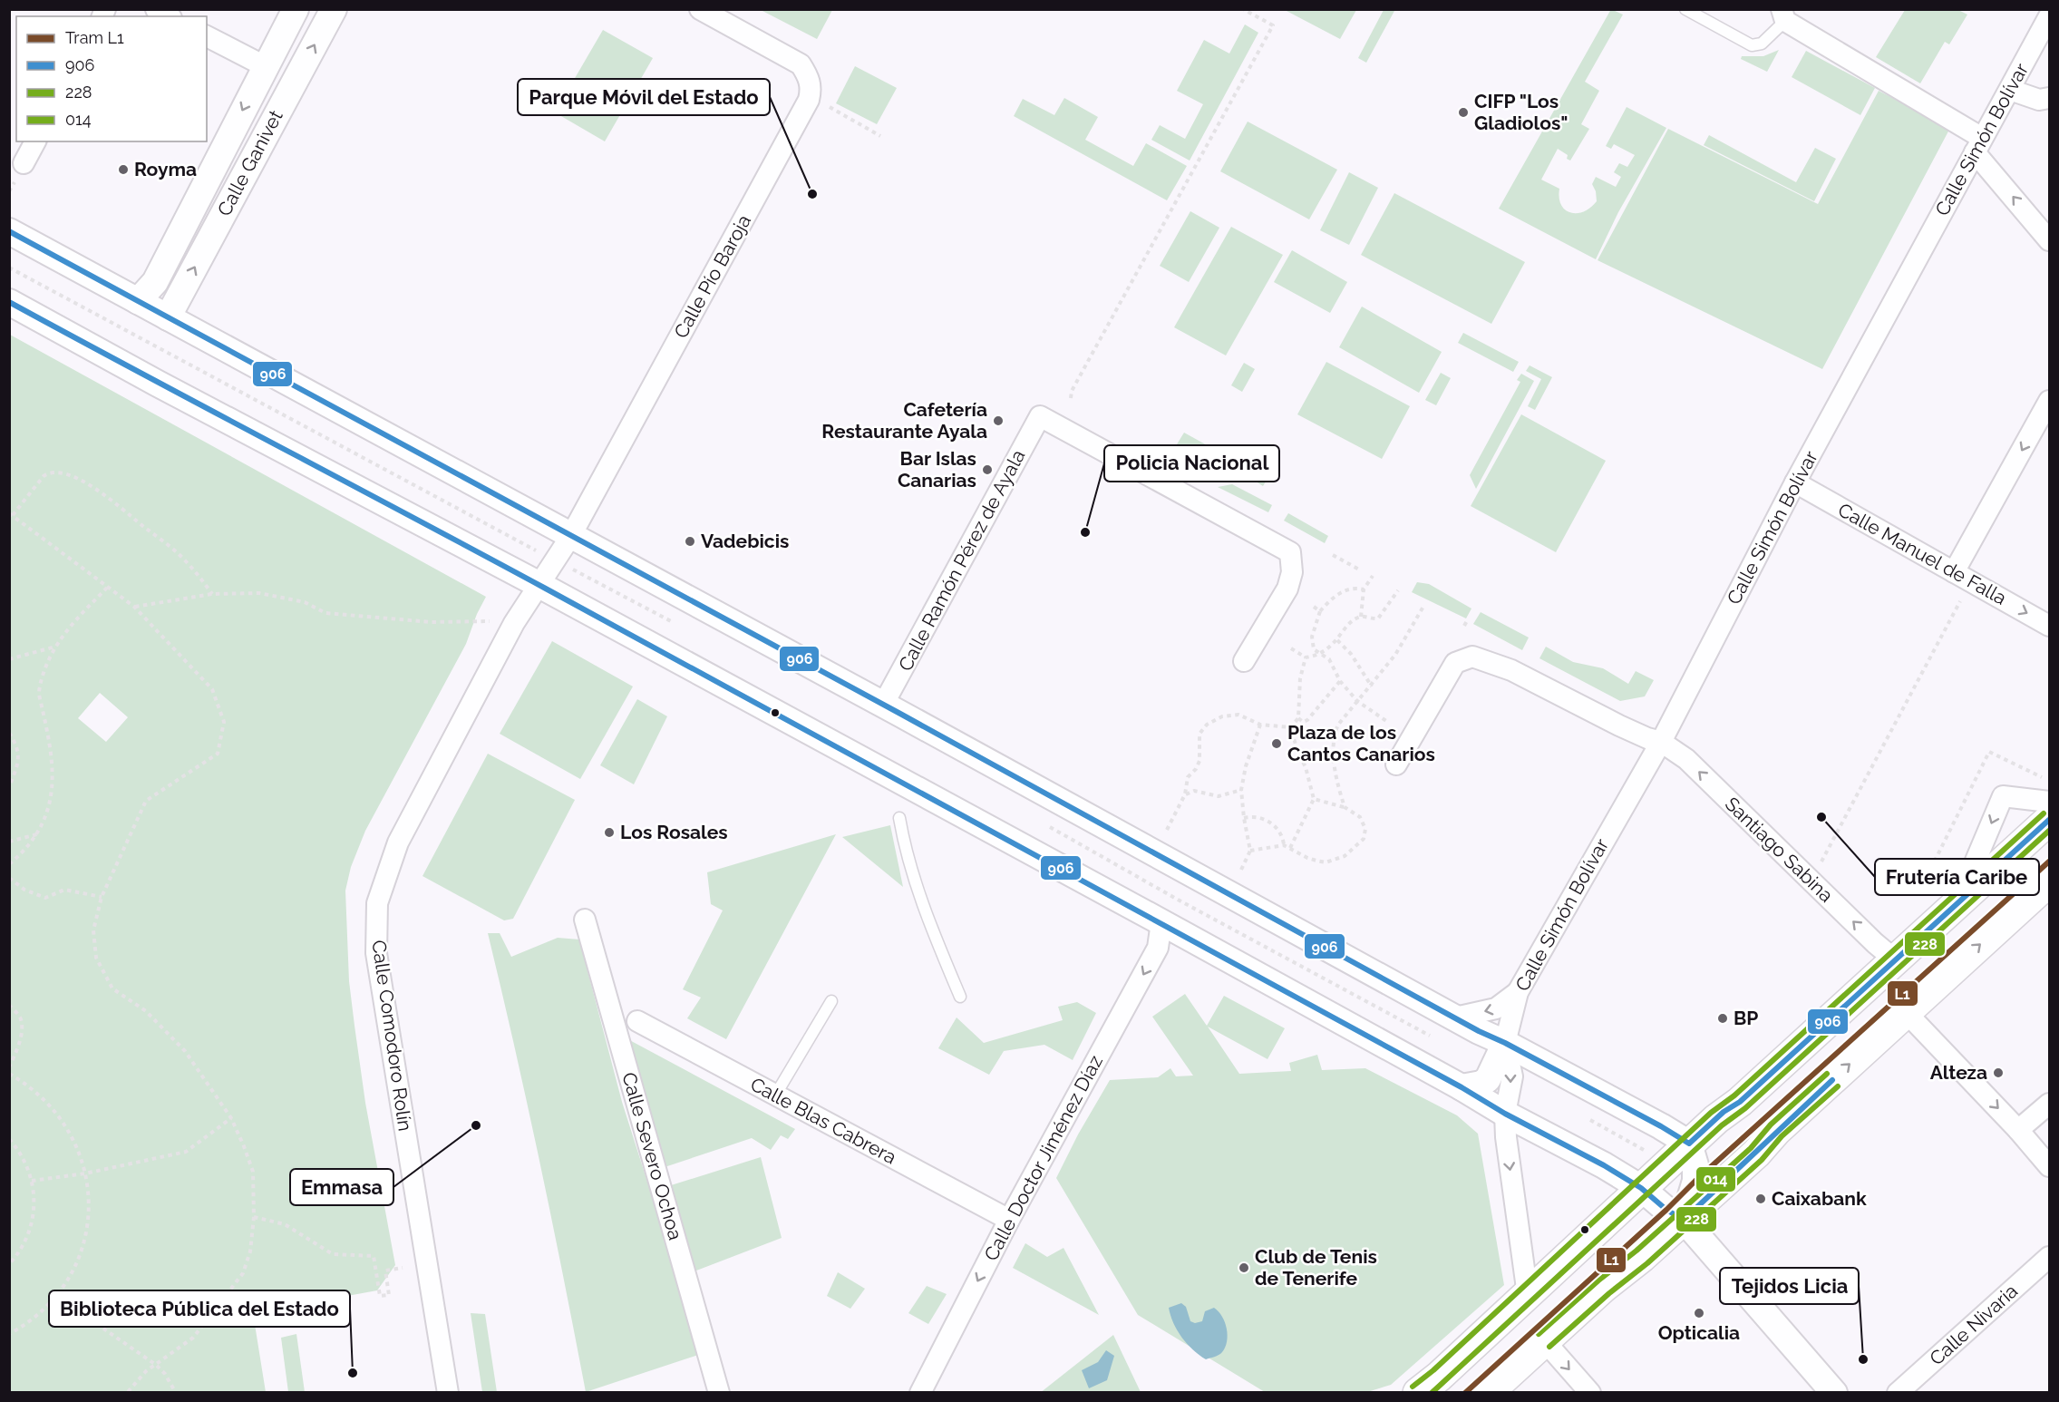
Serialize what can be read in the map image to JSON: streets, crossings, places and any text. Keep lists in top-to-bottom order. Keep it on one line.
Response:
{"streets":{"street":["Calle Simón Bolívar","Calle Ganivet","Calle Pío Baroja","Calle Manuel de Falla","Calle Ramón Pérez de Ayala","Santiago Sabina","Calle Comodoro Rolín","Calle Blas Cabrera","Calle Severo Ochoa","Calle Doctor Jiménez Díaz","Calle Nivaria"]},"crossings":[["Calle Simón Bolívar","Calle Manuel de Falla"],["Calle Simón Bolívar","Santiago Sabina"],["Calle Pío Baroja","Calle Comodoro Rolín"],["Calle Blas Cabrera","Calle Doctor Jiménez Díaz"]],"one_way":["Calle Manuel de Falla","Santiago Sabina","Calle Doctor Jiménez Díaz"],"places":["CIFP \"Los Gladiolos\"","Royma","Parque Móvil del Estado","Cafetería Restaurante Ayala","Bar Islas Canarias","Policia Nacional","Vadebicis","Plaza de los Cantos Canarios","Frutería Caribe","Los Rosales","BP","Alteza","Emmasa","Caixabank","Club de Tenis de Tenerife","Opticalia","Tejidos Licia","Biblioteca Pública del Estado"],"lines":["transit line 906","transit line 014","transit line 228","tram line L1"],"legend":["Tram L1","906","228","014"]}
